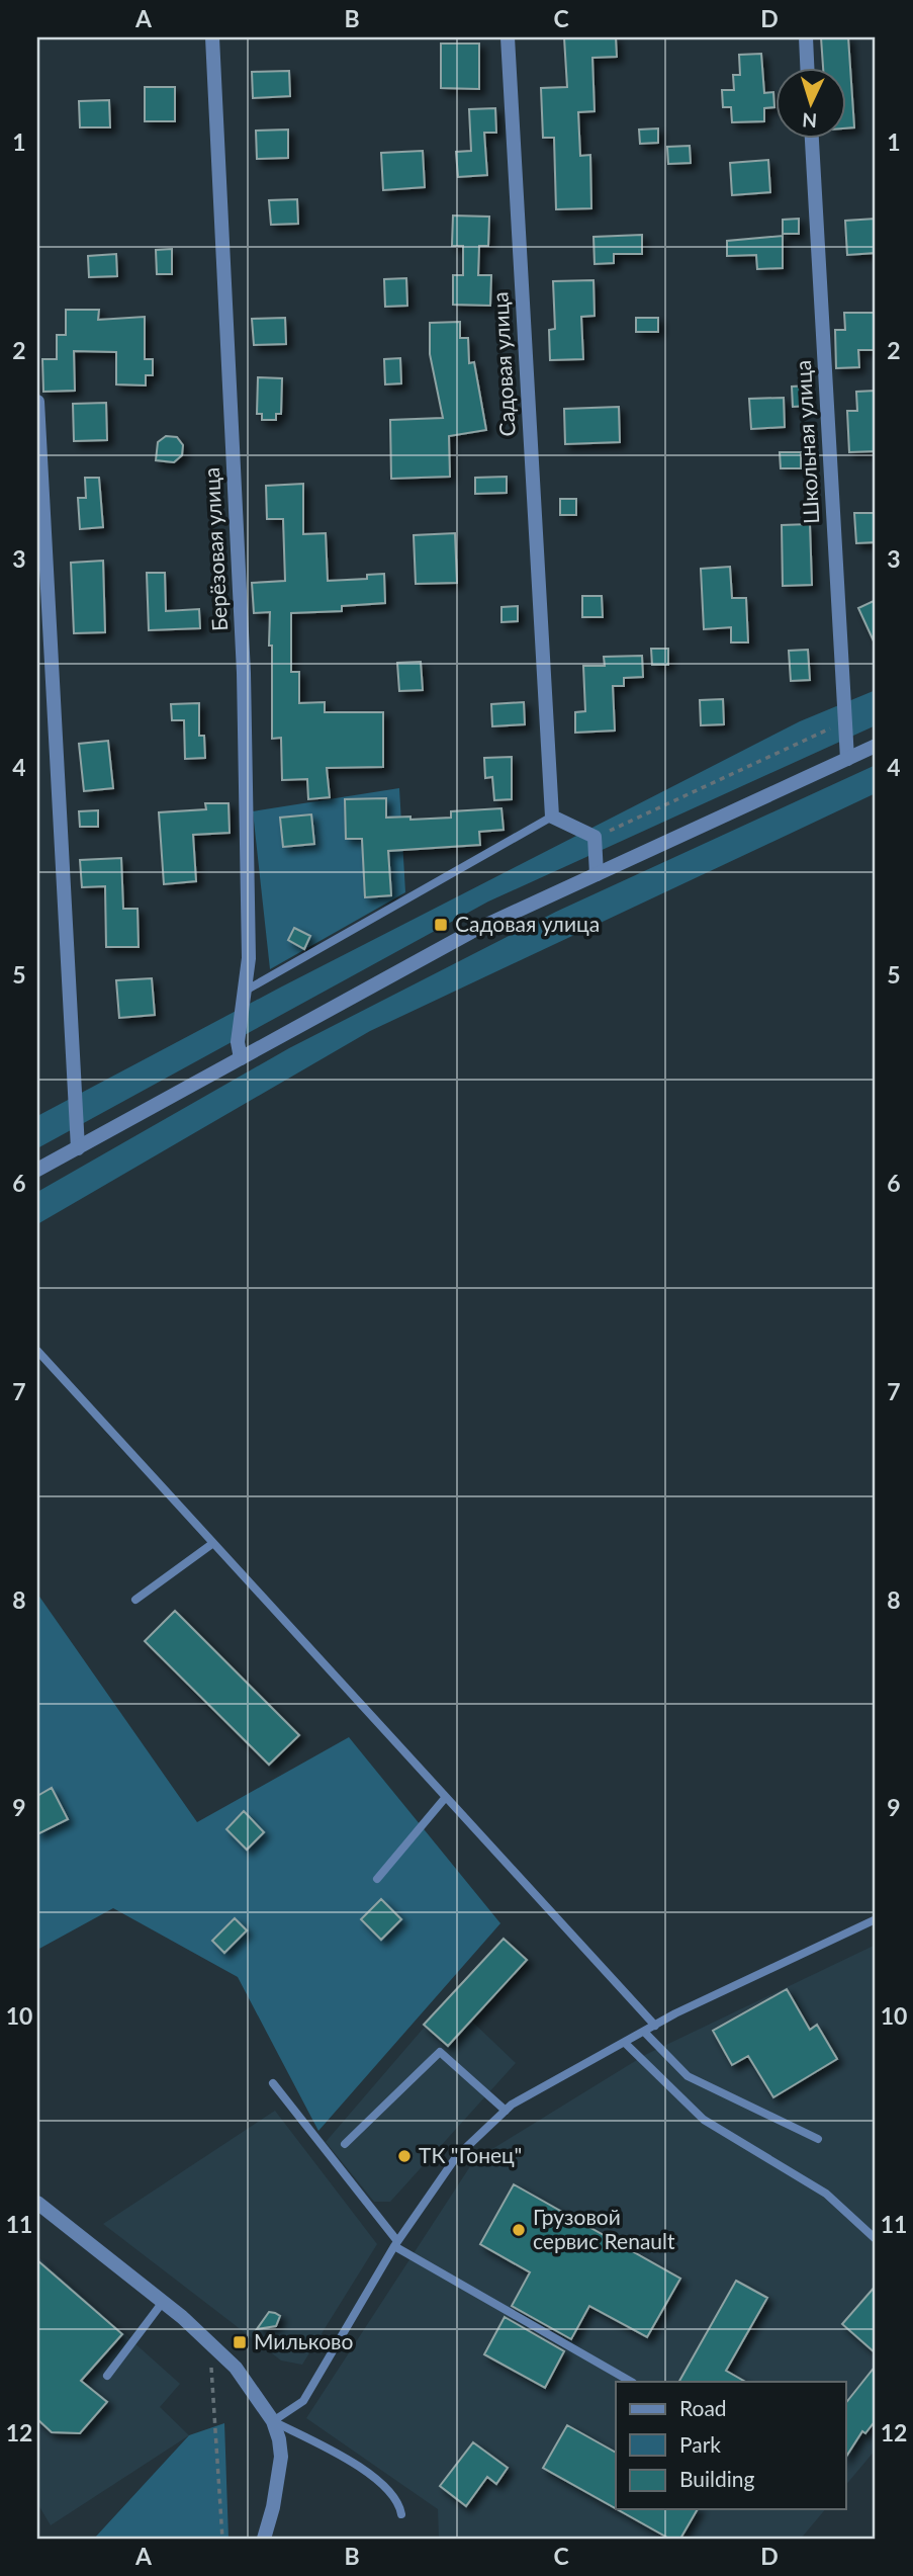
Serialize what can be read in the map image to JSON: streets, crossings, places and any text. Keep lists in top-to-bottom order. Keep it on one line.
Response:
{"streets":{"street":["Садовая улица","Школьная улица","Берёзовая улица"]},"places":{"transit":["Садовая улица","Мильково"],"other":["ТК \"Гонец\"","Грузовой сервис Renault"]},"legend":["Road","Park","Building"],"north":"bottom","grid":{"columns":["A","B","C","D"],"rows":["1","2","3","4","5","6","7","8","9","10","11","12"]}}
